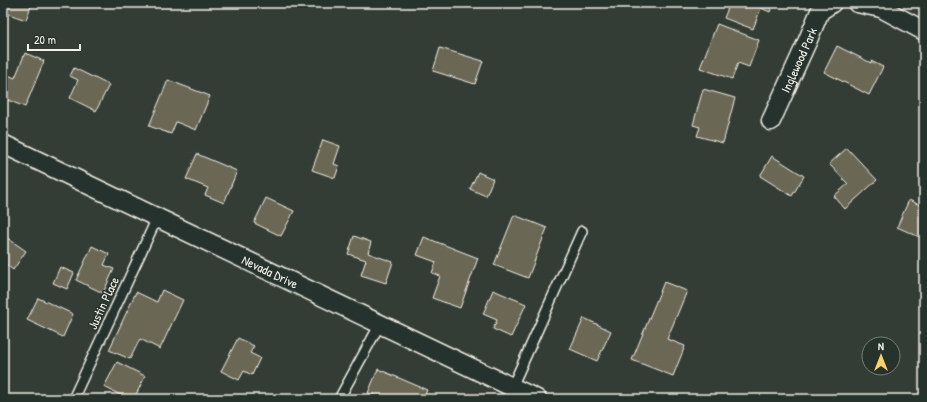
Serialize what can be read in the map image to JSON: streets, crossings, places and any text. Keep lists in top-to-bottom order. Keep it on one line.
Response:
{"streets":{"street":["Inglewood Park","Nevada Drive"],"lane":["Justin Place"]},"crossings":[["Nevada Drive","Justin Place"]],"scale_bar":"20 m","north":"top"}
